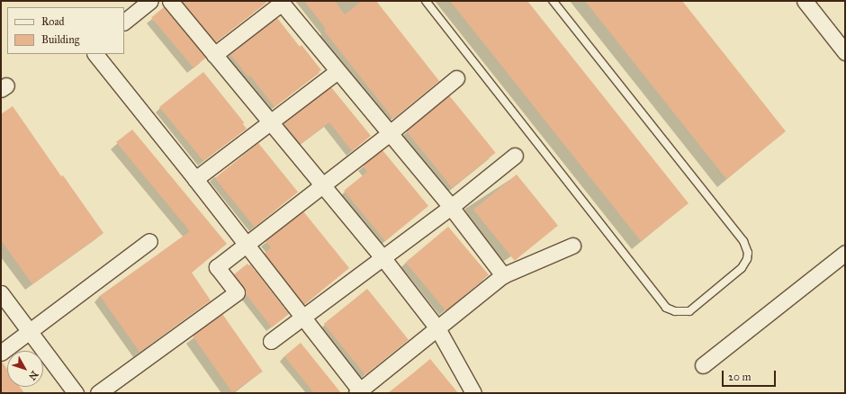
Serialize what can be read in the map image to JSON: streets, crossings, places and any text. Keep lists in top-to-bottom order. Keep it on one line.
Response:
{"legend":["Road","Building"],"scale_bar":"20 m","north":"bottom right"}
